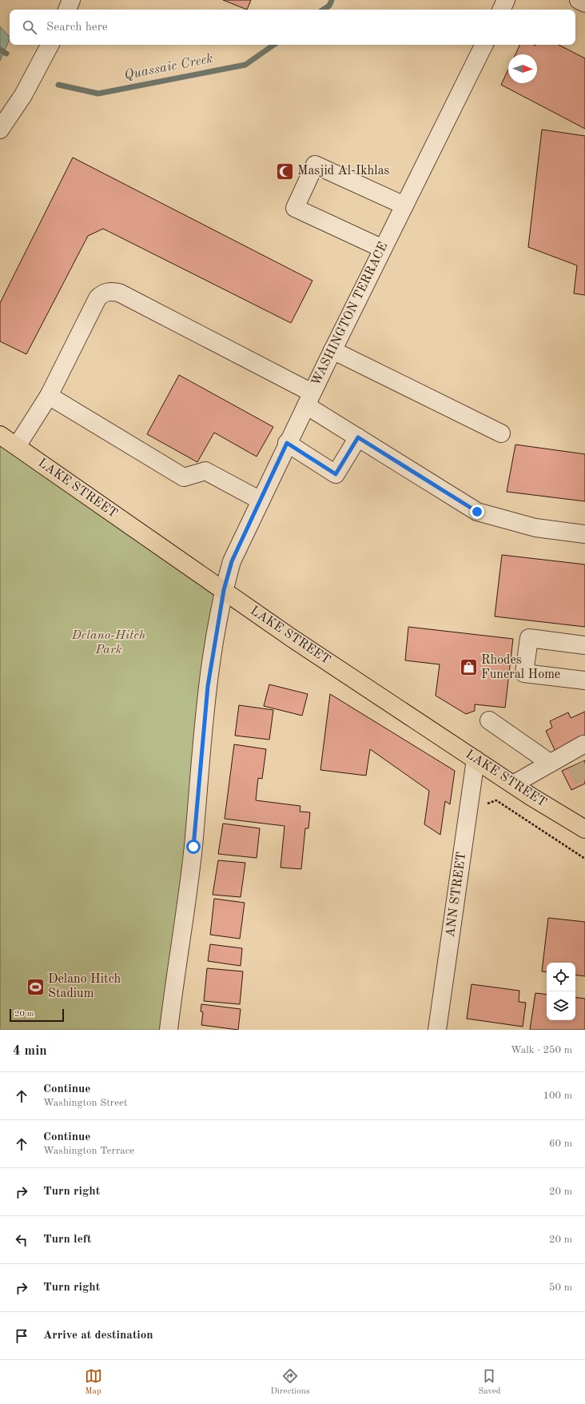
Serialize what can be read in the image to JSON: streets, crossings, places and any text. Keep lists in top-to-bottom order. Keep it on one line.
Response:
{"streets":{"main road":["LAKE STREET"],"street":["WASHINGTON TERRACE","ANN STREET"]},"crossings":[["WASHINGTON TERRACE","LAKE STREET"],["LAKE STREET","ANN STREET"]],"water":["Quassaic Creek"],"parks":["Delano-Hitch Park"],"places":{"mosque":["Masjid Al-Ikhlas"],"shop":["Rhodes Funeral Home"],"sports":["Delano Hitch Stadium"]},"scale_bar":"20 m","north":"right","page":{"search":"Search here","scale":"20 m","heading":["4 min","Walk · 250 m"],"list":[["Continue","Washington Street","100 m"],["Continue","Washington Terrace","60 m"],["Turn right","20 m"],["Turn left","20 m"],["Turn right","50 m"],"Arrive at destination"],"nav":["Map","Directions","Saved"]}}
